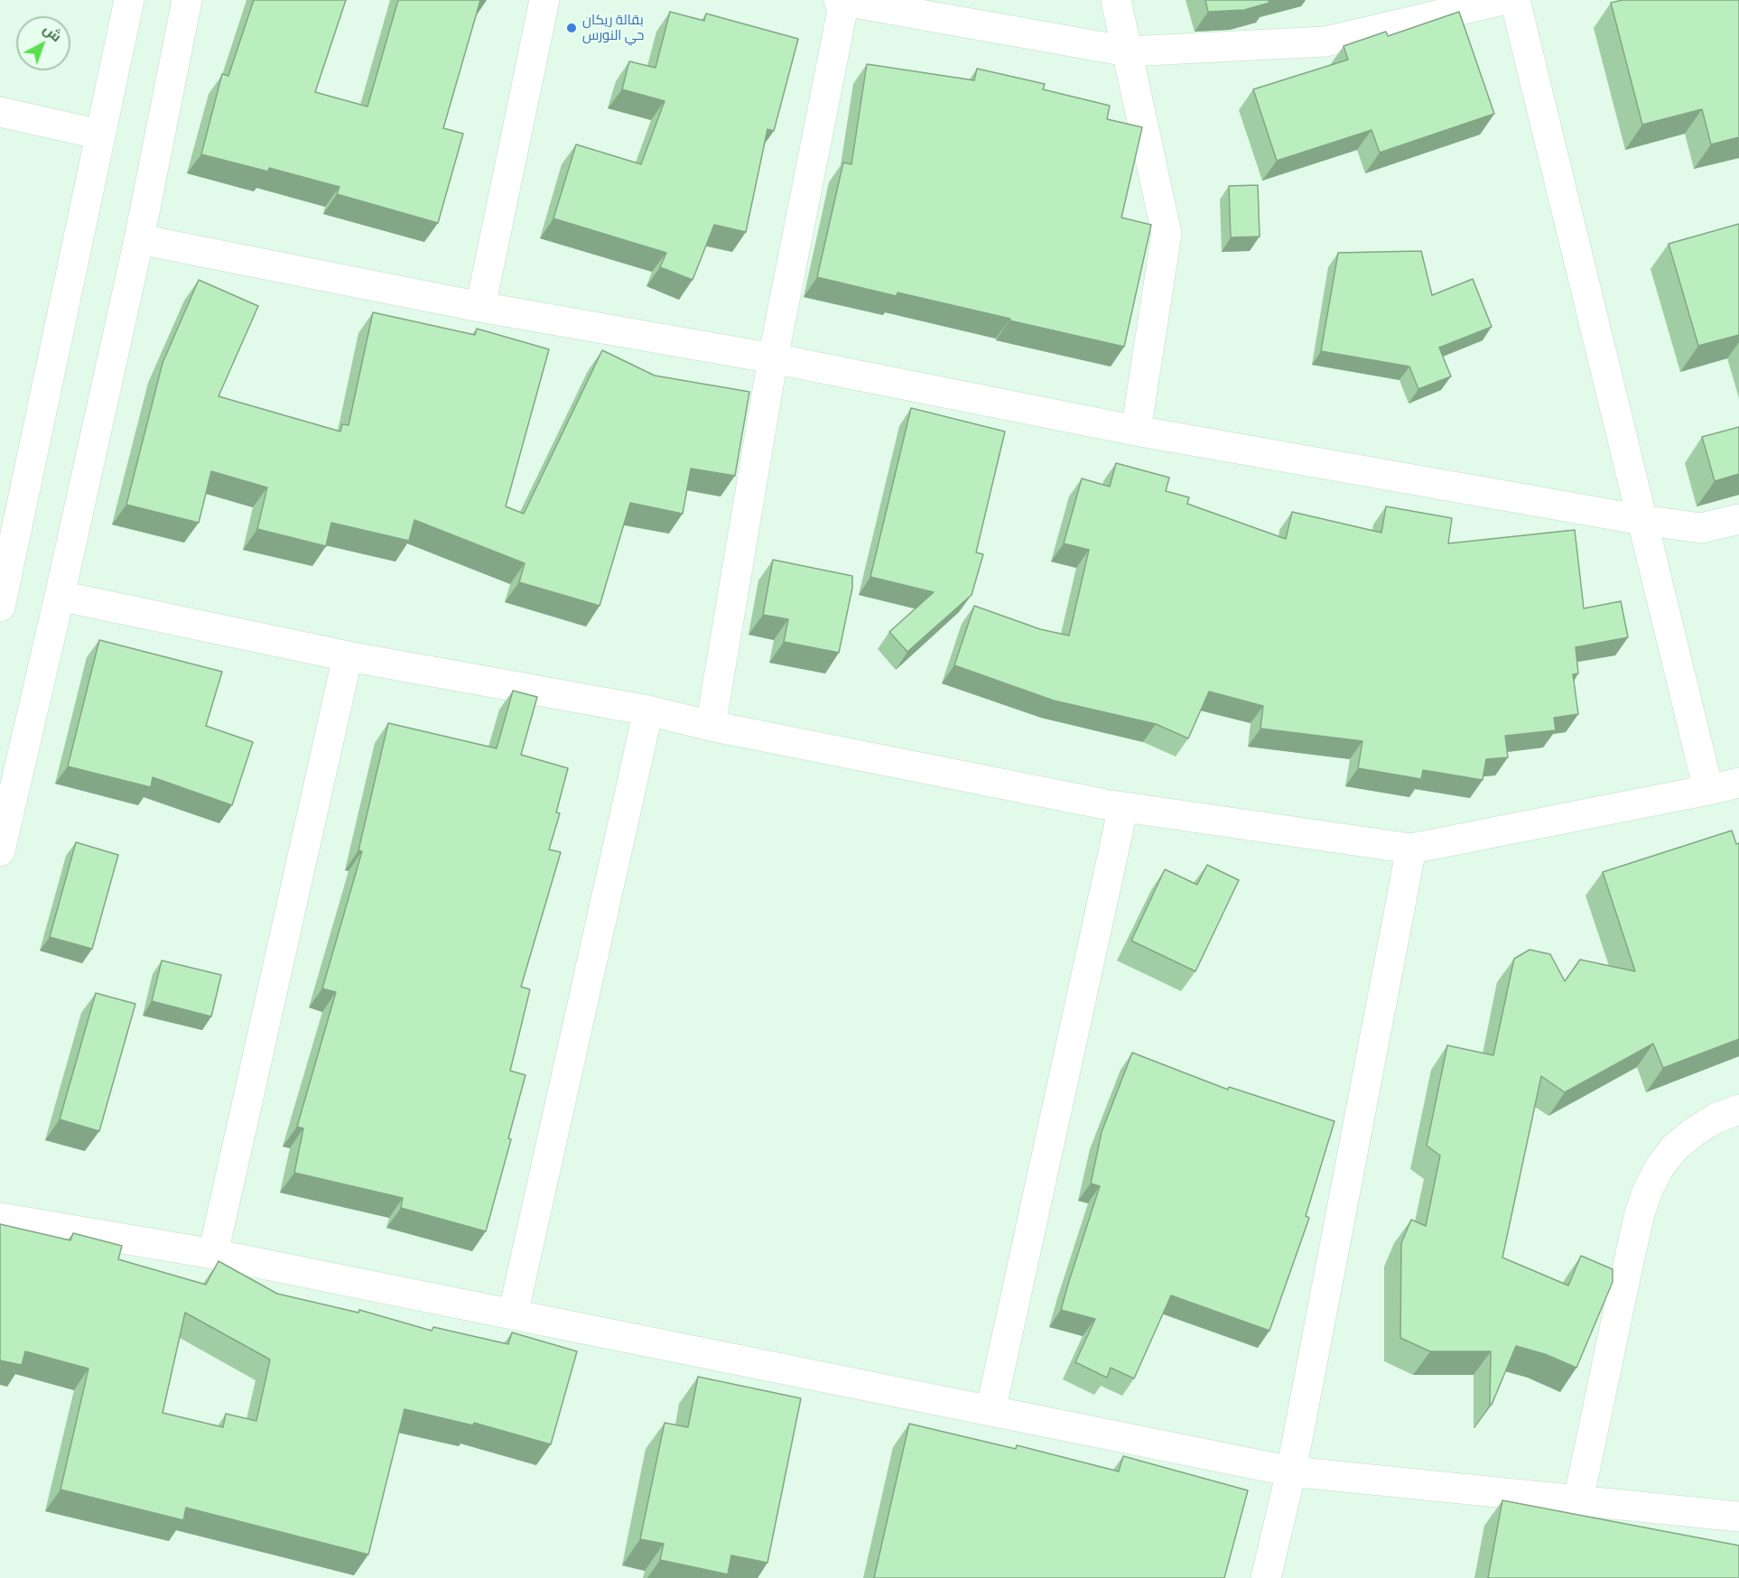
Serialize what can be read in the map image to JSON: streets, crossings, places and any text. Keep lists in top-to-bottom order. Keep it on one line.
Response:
{"places":["بقالة ريكان حي النورس"],"north":"top right"}
